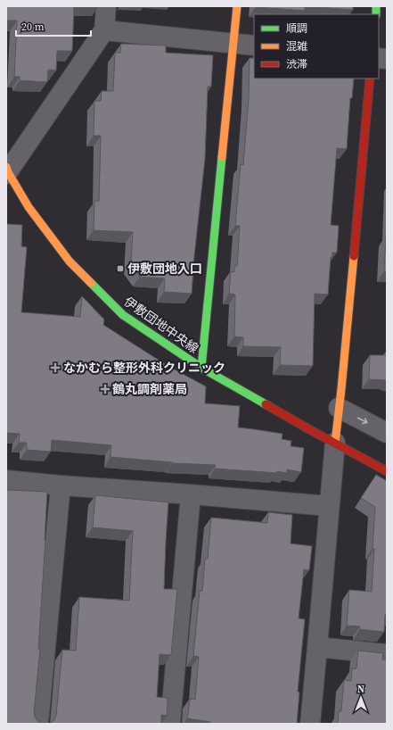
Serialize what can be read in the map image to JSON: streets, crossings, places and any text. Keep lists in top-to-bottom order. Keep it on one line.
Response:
{"streets":{"street":["伊敷団地中央線"]},"places":{"transit":["伊敷団地入口"],"health":["なかむら整形外科クリニック","鶴丸調剤薬局"]},"legend":["順調","混雑","渋滞"],"scale_bar":"20 m","north":"top"}
